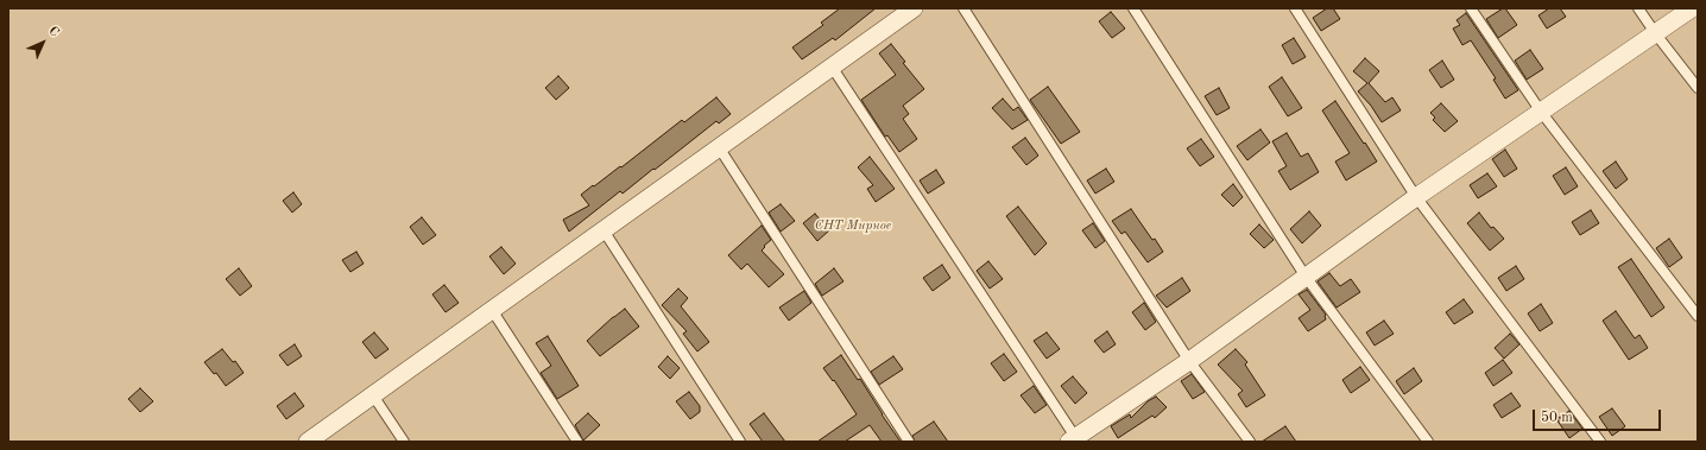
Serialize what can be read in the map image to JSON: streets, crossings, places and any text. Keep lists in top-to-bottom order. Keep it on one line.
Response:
{"parks":["СНТ Мирное"],"scale_bar":"50 m","north":"top right"}
